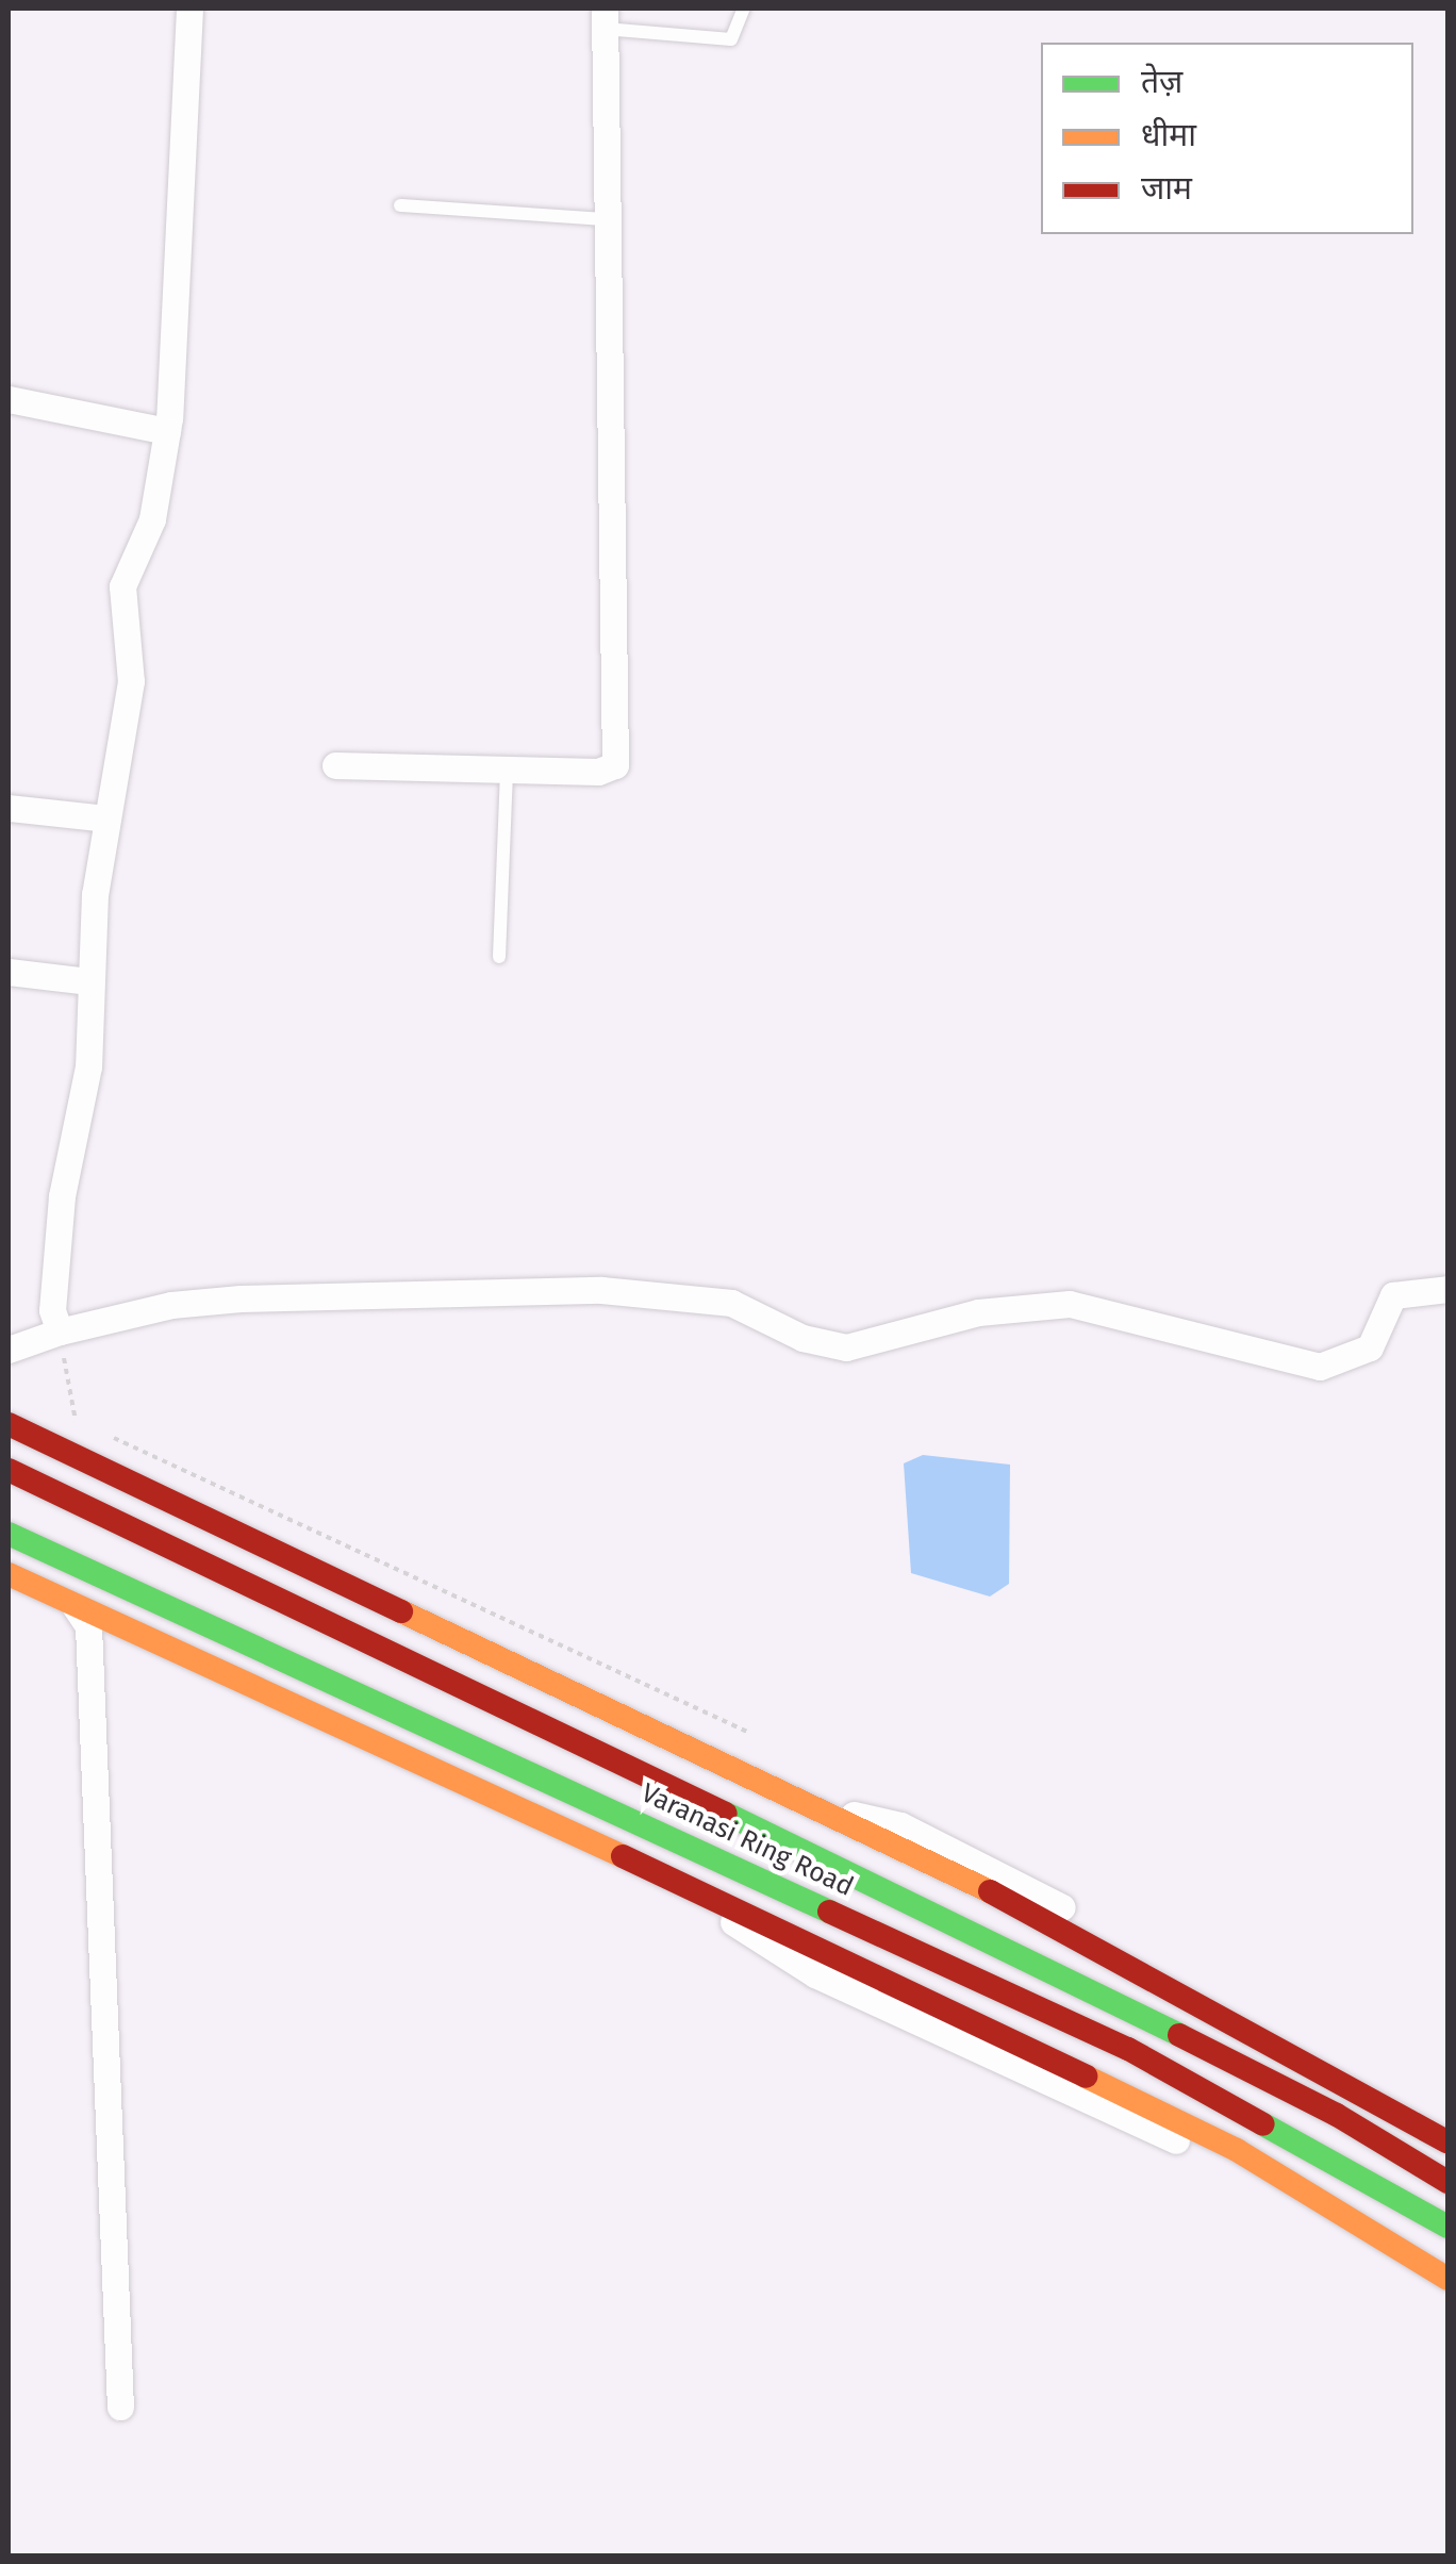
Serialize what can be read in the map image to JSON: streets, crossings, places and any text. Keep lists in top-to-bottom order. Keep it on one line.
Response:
{"streets":{"main road":["Varanasi Ring Road"]},"legend":["तेज़","धीमा","जाम"]}
